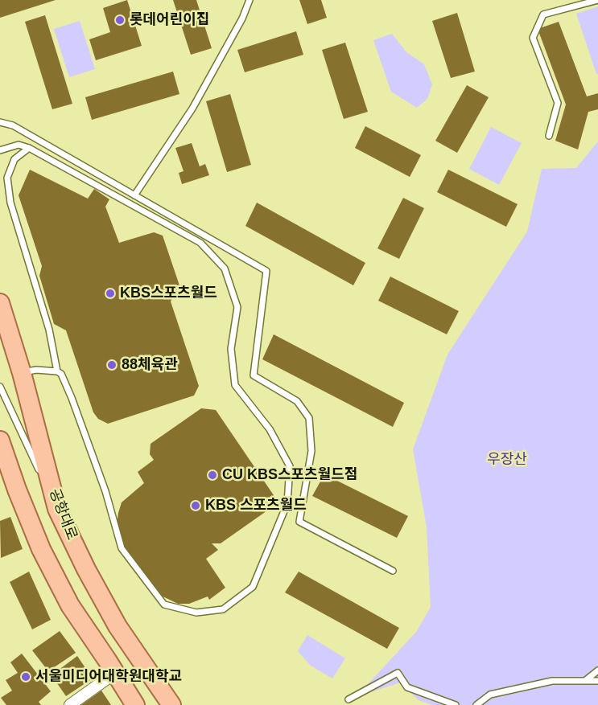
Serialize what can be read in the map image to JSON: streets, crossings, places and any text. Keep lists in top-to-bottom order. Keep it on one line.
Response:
{"streets":{"main road":["공항대로"]},"parks":["우장산"],"places":["롯데어린이집","KBS스포츠월드","88체육관","CU KBS스포츠월드점","KBS 스포츠월드","서울미디어대학원대학교"]}
